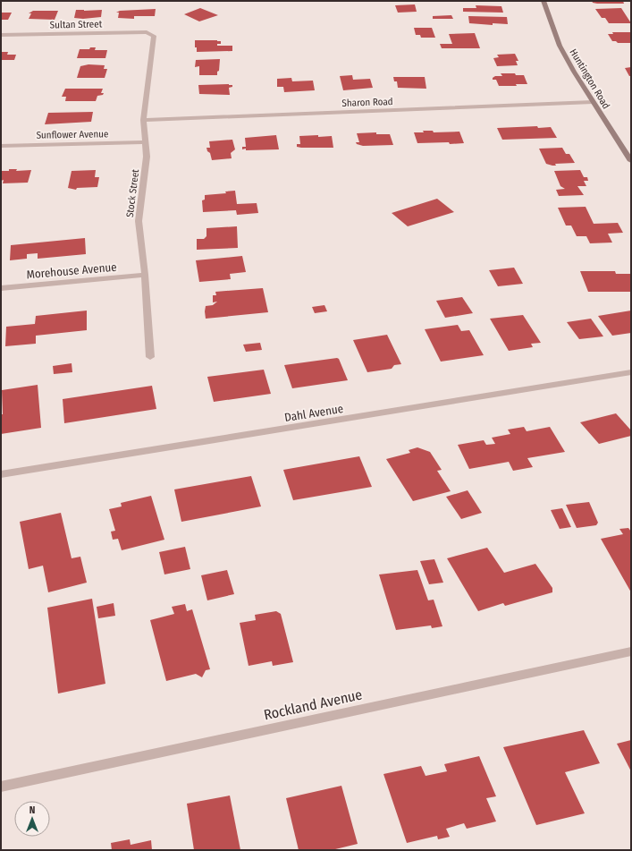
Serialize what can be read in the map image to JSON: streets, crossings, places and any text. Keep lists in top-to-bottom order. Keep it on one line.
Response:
{"streets":{"main road":["Huntington Road"],"street":["Sultan Street","Sharon Road","Sunflower Avenue","Stock Street","Morehouse Avenue","Dahl Avenue","Rockland Avenue"]},"crossings":[["Sultan Street","Stock Street"],["Huntington Road","Sharon Road"],["Sharon Road","Stock Street"],["Sunflower Avenue","Stock Street"],["Stock Street","Morehouse Avenue"]],"north":"top"}
